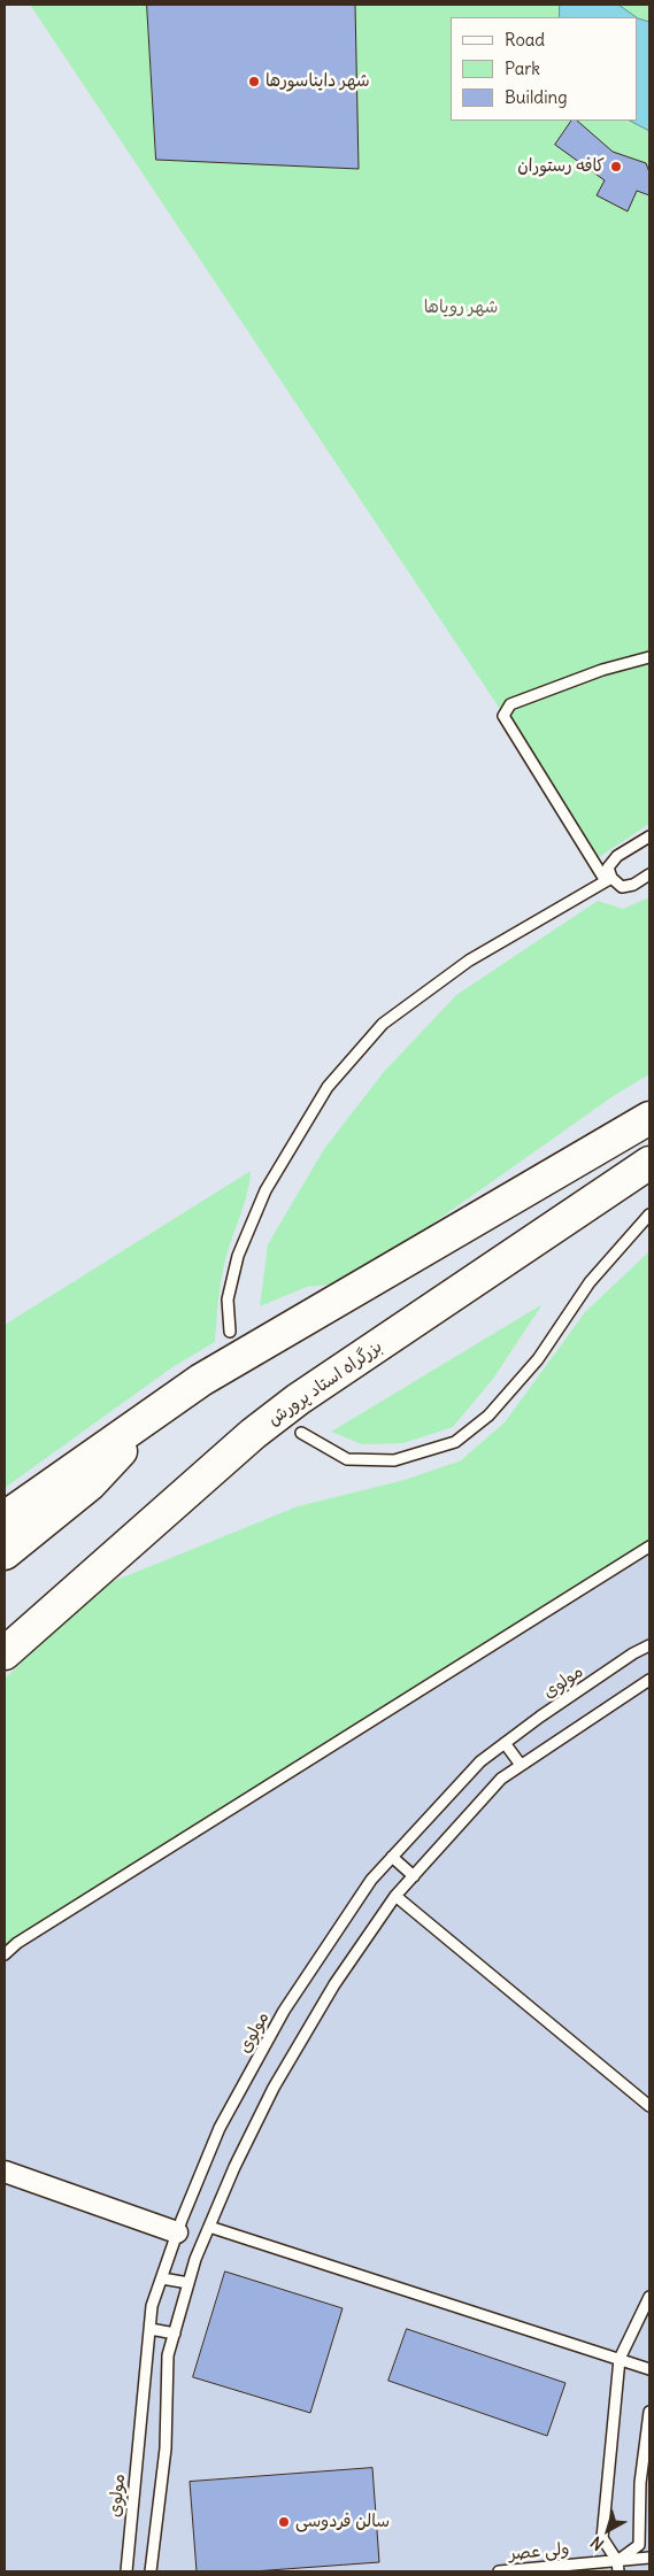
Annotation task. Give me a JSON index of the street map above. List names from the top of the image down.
{
  "streets": {
    "highway": ["بزرگراه استاد پرورش"],
    "lane": ["مولوی", "ولی عصر"]
  },
  "parks": ["شهر رویاها"],
  "places": ["شهر دایناسورها", "کافه رستوران", "سالن فردوسی"],
  "legend": ["Road", "Park", "Building"],
  "north": "bottom left"
}
